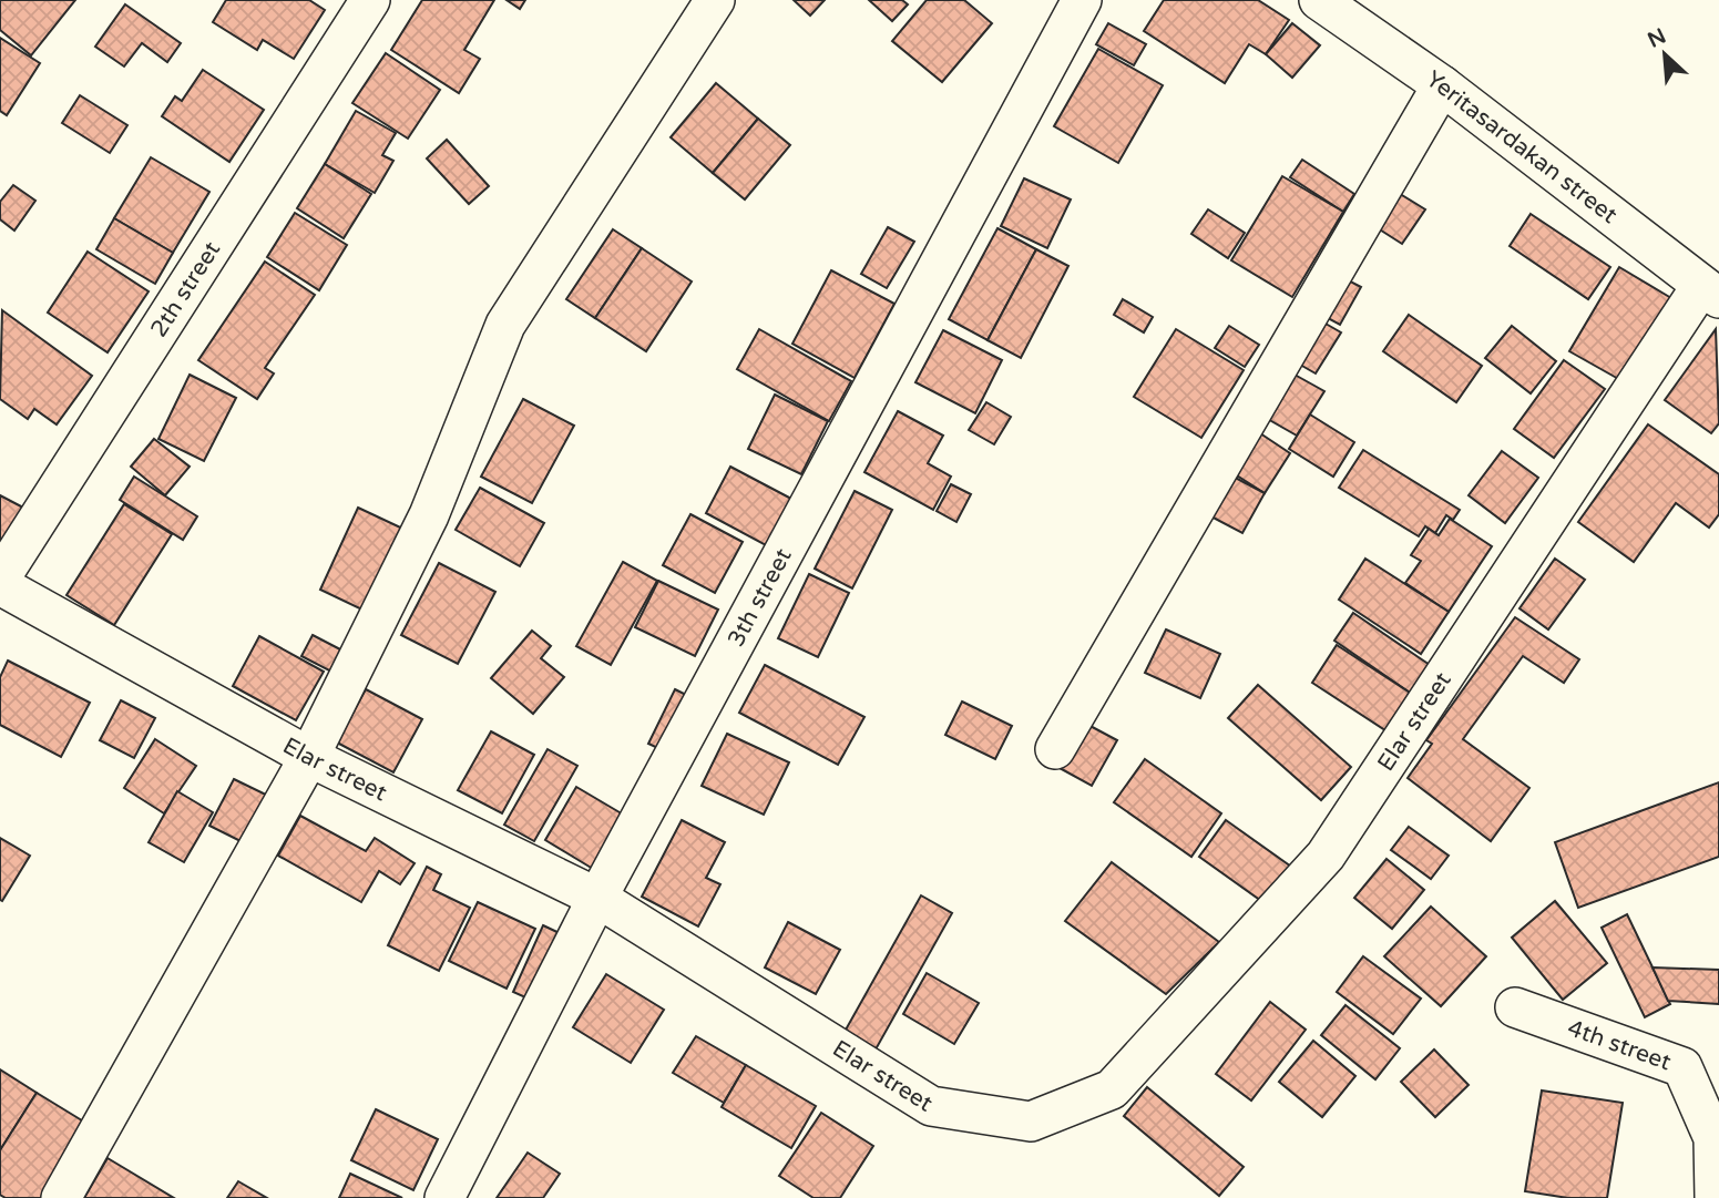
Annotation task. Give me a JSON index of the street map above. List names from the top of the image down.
{
  "streets": {
    "street": [
      "Yeritasardakan street",
      "2th street",
      "3th street",
      "Elar street",
      "4th street"
    ]
  },
  "crossings": [
    ["Yeritasardakan street", "Elar street"],
    ["3th street", "Elar street"]
  ],
  "north": "top left"
}
